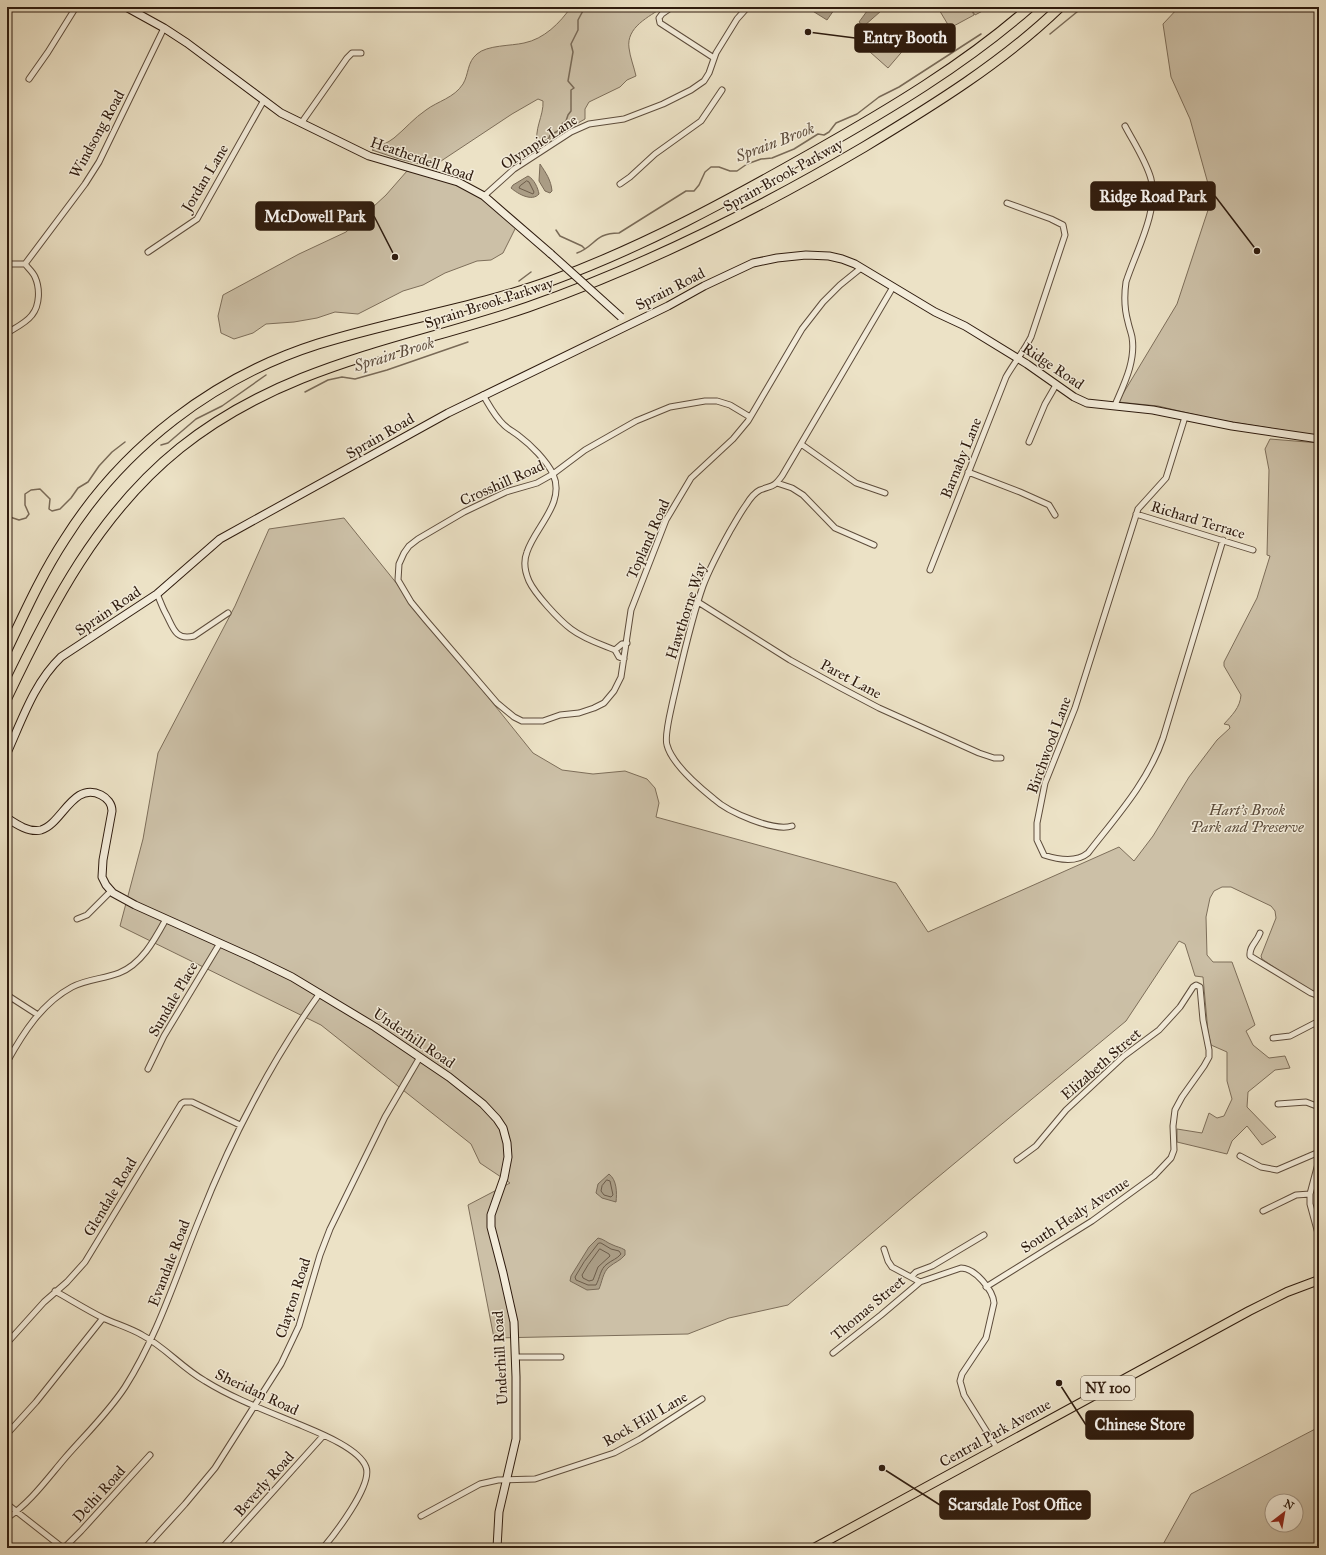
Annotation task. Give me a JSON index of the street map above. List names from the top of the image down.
{
  "streets": {
    "highway": ["Sprain Brook Parkway"],
    "main road": ["NY 100", "Central Park Avenue"],
    "street": [
      "Windsong Road",
      "Olympic Lane",
      "Heatherdell Road",
      "Jordan Lane",
      "Sprain Road",
      "Ridge Road",
      "Barnaby Lane",
      "Crosshill Road",
      "Richard Terrace",
      "Topland Road",
      "Hawthorne Way",
      "Paret Lane",
      "Birchwood Lane",
      "Sundale Place",
      "Underhill Road",
      "Elizabeth Street",
      "Glendale Road",
      "South Healy Avenue",
      "Evandale Road",
      "Clayton Road",
      "Thomas Street",
      "Sheridan Road",
      "Rock Hill Lane",
      "Beverly Road",
      "Delhi Road"
    ]
  },
  "crossings": [
    ["Windsong Road", "Heatherdell Road"],
    ["Olympic Lane", "Heatherdell Road"],
    ["Heatherdell Road", "Jordan Lane"],
    ["Heatherdell Road", "Sprain Road"],
    ["Sprain Road", "Ridge Road"],
    ["Ridge Road", "Barnaby Lane"],
    ["Ridge Road", "Topland Road"],
    ["Ridge Road", "Birchwood Lane"],
    ["Crosshill Road", "Topland Road"],
    ["Richard Terrace", "Birchwood Lane"],
    ["Hawthorne Way", "Paret Lane"],
    ["Sundale Place", "Underhill Road"],
    ["Underhill Road", "Evandale Road"],
    ["Underhill Road", "Clayton Road"],
    ["Underhill Road", "Rock Hill Lane"],
    ["Elizabeth Street", "South Healy Avenue"],
    ["Glendale Road", "Evandale Road"],
    ["Glendale Road", "Sheridan Road"],
    ["South Healy Avenue", "Thomas Street"],
    ["Evandale Road", "Sheridan Road"],
    ["Clayton Road", "Sheridan Road"],
    ["Sheridan Road", "Beverly Road"]
  ],
  "water": ["Sprain Brook"],
  "parks": ["Hart's Brook Park and Preserve"],
  "places": [
    "Entry Booth",
    "Ridge Road Park",
    "McDowell Park",
    "Chinese Store",
    "Scarsdale Post Office"
  ],
  "north": "top right"
}
